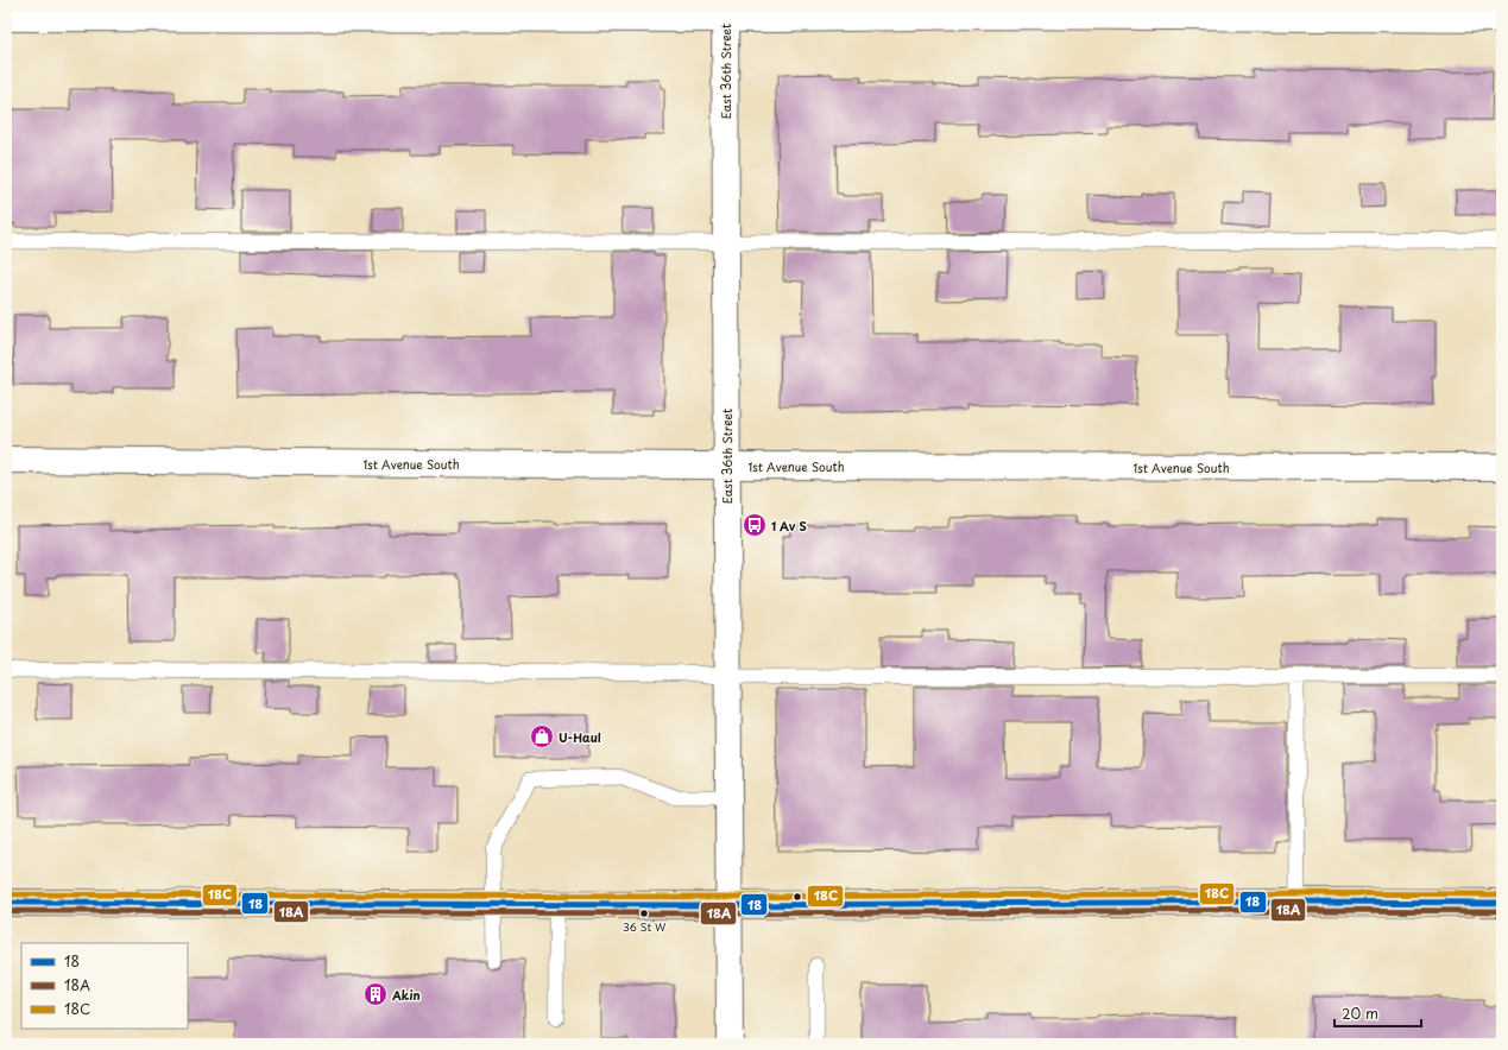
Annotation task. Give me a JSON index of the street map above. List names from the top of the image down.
{
  "streets": {
    "main road": ["East 36th Street", "1st Avenue South"]
  },
  "crossings": [
    ["East 36th Street", "1st Avenue South"]
  ],
  "places": {
    "bus stop": ["1 Av S"],
    "shop": ["U-Haul"],
    "other": ["36 St W"],
    "building": ["Akin"]
  },
  "lines": ["transit line 18C", "transit line 18", "transit line 18A"],
  "legend": ["18", "18A", "18C"],
  "scale_bar": "20 m"
}
